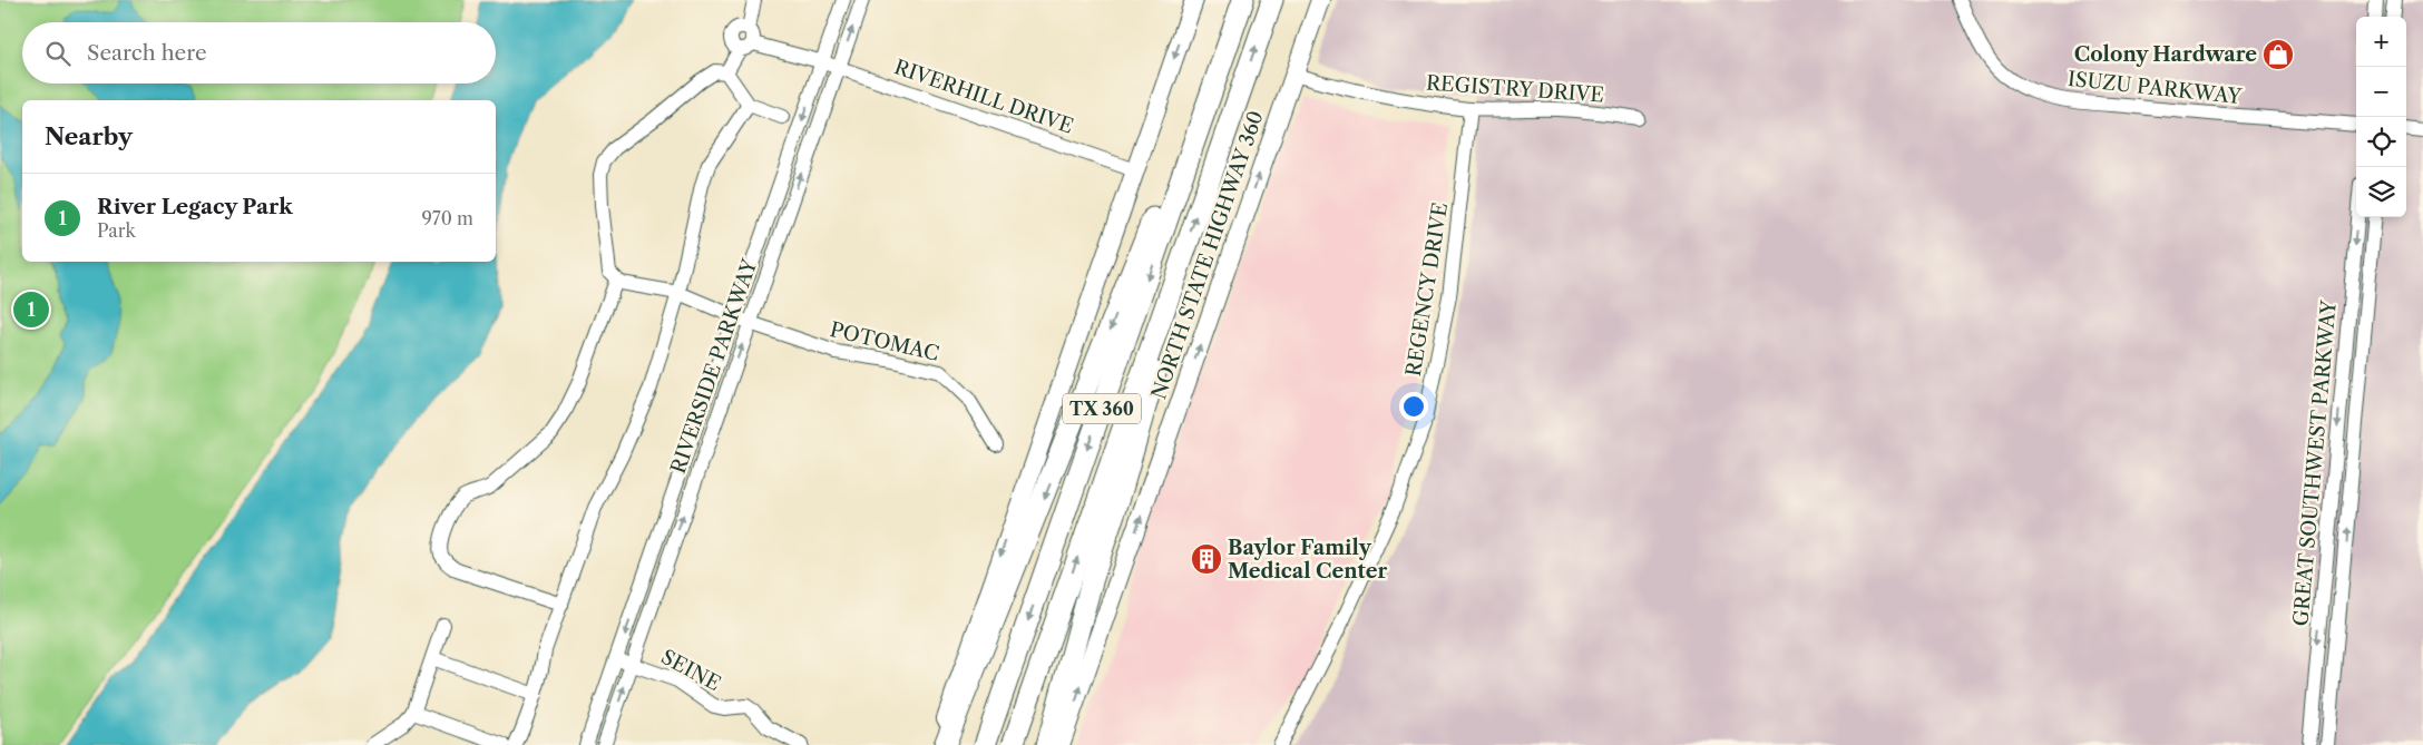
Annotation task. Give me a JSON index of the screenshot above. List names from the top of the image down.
{
  "streets": {
    "highway": ["TX 360"],
    "main road": ["NORTH STATE HIGHWAY 360"],
    "street": [
      "ISUZU PARKWAY",
      "REGISTRY DRIVE",
      "RIVERHILL DRIVE",
      "REGENCY DRIVE",
      "POTOMAC",
      "RIVERSIDE PARKWAY",
      "GREAT SOUTHWEST PARKWAY",
      "SEINE"
    ]
  },
  "crossings": [
    ["REGISTRY DRIVE", "NORTH STATE HIGHWAY 360"],
    ["REGISTRY DRIVE", "REGENCY DRIVE"],
    ["RIVERHILL DRIVE", "RIVERSIDE PARKWAY"],
    ["POTOMAC", "RIVERSIDE PARKWAY"],
    ["RIVERSIDE PARKWAY", "SEINE"]
  ],
  "places": {
    "shop": ["Colony Hardware"],
    "building": ["Baylor Family Medical Center"]
  },
  "page": {
    "map_buttons": ["+", "−"],
    "search": "Search here",
    "heading": "Nearby",
    "list": [
      {
        "mark": "1",
        "name": "River Legacy Park",
        "note": "Park",
        "value": "970 m"
      }
    ],
    "pins": "1"
  }
}
